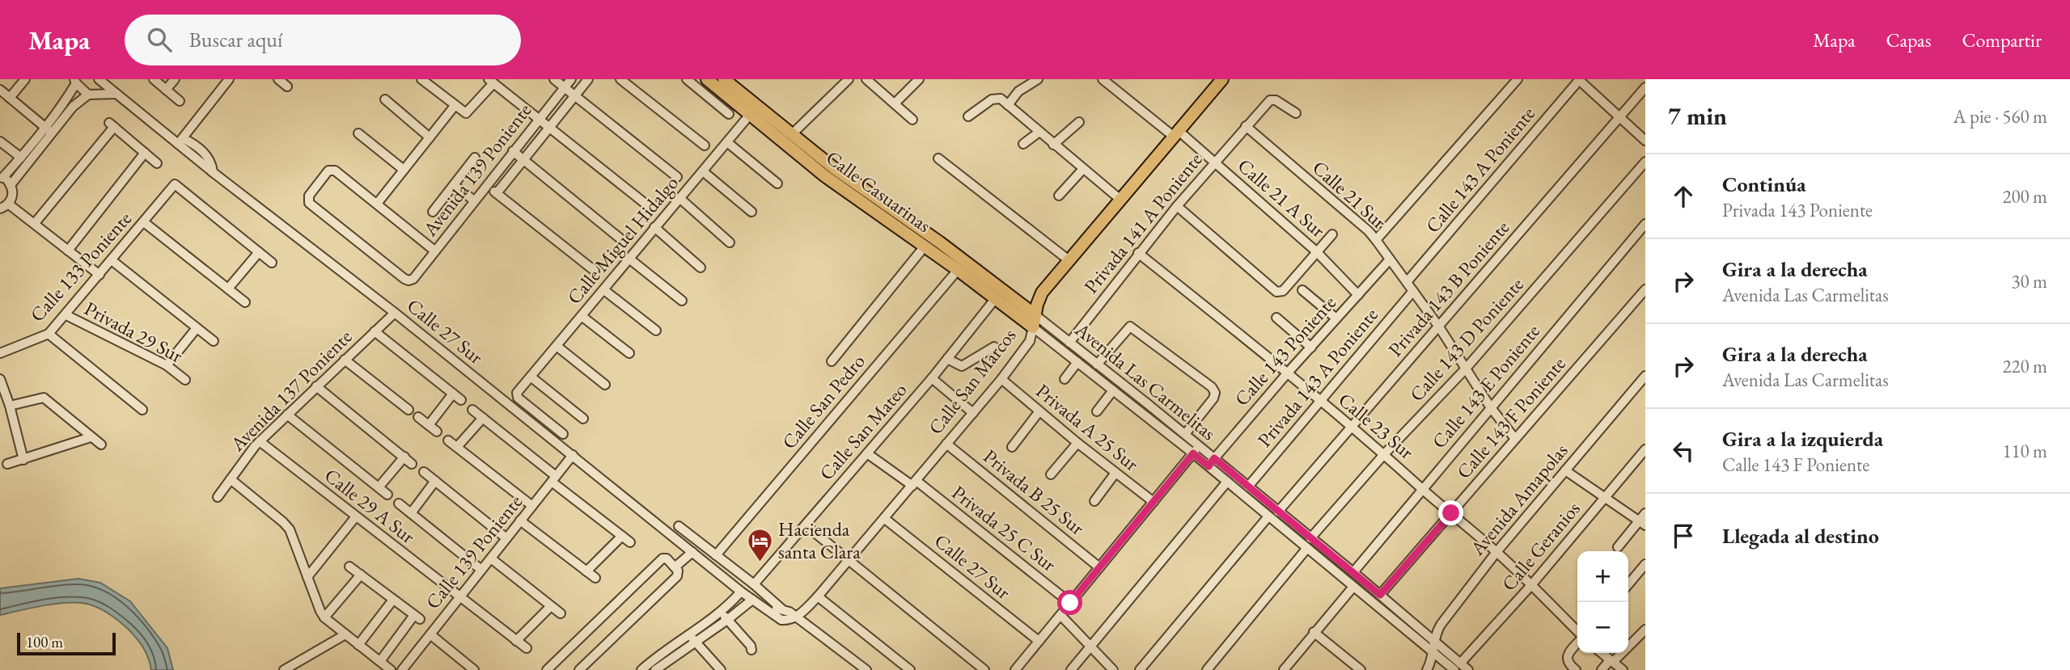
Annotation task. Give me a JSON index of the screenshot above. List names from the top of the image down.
{
  "streets": {
    "main road": ["Calle Casuarinas", "Calle San Marcos"],
    "street": [
      "Avenida 139 Poniente",
      "Calle 143 A Poniente",
      "Calle 21 Sur",
      "Calle 21 A Sur",
      "Privada 141 A Poniente",
      "Calle Miguel Hidalgo",
      "Calle 133 Poniente",
      "Privada 143 B Poniente",
      "Calle 27 Sur",
      "Privada 29 Sur",
      "Calle 143 D Poniente",
      "Calle 143 Poniente",
      "Privada 143 A Poniente",
      "Avenida Las Carmelitas",
      "Calle 143 E Poniente",
      "Avenida 137 Poniente",
      "Calle San Pedro",
      "Calle 143 F Poniente",
      "Calle 23 Sur",
      "Privada A 25 Sur",
      "Calle San Mateo",
      "Privada B 25 Sur",
      "Avenida Amapolas",
      "Calle 29 A Sur",
      "Privada 25 C Sur",
      "Calle Geranios",
      "Calle 139 Poniente"
    ]
  },
  "crossings": [
    ["Calle 143 A Poniente", "Calle 21 Sur"],
    ["Calle Casuarinas", "Calle Miguel Hidalgo"],
    ["Calle Casuarinas", "Calle San Marcos"],
    ["Calle Casuarinas", "Avenida Las Carmelitas"],
    ["Calle Casuarinas", "Calle San Pedro"],
    ["Calle Casuarinas", "Calle San Mateo"],
    ["Calle 21 Sur", "Privada 141 A Poniente"],
    ["Calle 21 Sur", "Privada 143 B Poniente"],
    ["Calle 21 Sur", "Calle 143 D Poniente"],
    ["Calle 21 Sur", "Calle 143 Poniente"],
    ["Calle 21 Sur", "Privada 143 A Poniente"],
    ["Calle 21 Sur", "Calle 143 E Poniente"],
    ["Calle 21 Sur", "Calle 143 F Poniente"],
    ["Calle 21 A Sur", "Privada 141 A Poniente"],
    ["Calle 21 A Sur", "Calle 143 Poniente"],
    ["Calle 21 A Sur", "Calle San Marcos"],
    ["Privada 141 A Poniente", "Avenida Las Carmelitas"],
    ["Privada 141 A Poniente", "Calle 23 Sur"],
    ["Calle 133 Poniente", "Privada 29 Sur"],
    ["Privada 143 B Poniente", "Avenida Las Carmelitas"],
    ["Privada 143 B Poniente", "Calle 23 Sur"],
    ["Calle 27 Sur", "Calle San Marcos"],
    ["Calle 27 Sur", "Avenida 137 Poniente"],
    ["Calle 27 Sur", "Calle 139 Poniente"],
    ["Calle 143 D Poniente", "Avenida Las Carmelitas"],
    ["Calle 143 D Poniente", "Calle 23 Sur"],
    ["Calle 143 Poniente", "Avenida Las Carmelitas"],
    ["Calle 143 Poniente", "Calle 23 Sur"],
    ["Privada 143 A Poniente", "Avenida Las Carmelitas"],
    ["Privada 143 A Poniente", "Calle 23 Sur"],
    ["Calle San Marcos", "Avenida Las Carmelitas"],
    ["Calle San Marcos", "Privada A 25 Sur"],
    ["Calle San Marcos", "Privada B 25 Sur"],
    ["Calle San Marcos", "Privada 25 C Sur"],
    ["Avenida Las Carmelitas", "Calle 143 E Poniente"],
    ["Avenida Las Carmelitas", "Calle 143 F Poniente"],
    ["Avenida Las Carmelitas", "Avenida Amapolas"],
    ["Avenida Las Carmelitas", "Calle Geranios"],
    ["Calle 143 E Poniente", "Calle 23 Sur"],
    ["Avenida 137 Poniente", "Calle 29 A Sur"],
    ["Calle 143 F Poniente", "Calle 23 Sur"],
    ["Calle 23 Sur", "Avenida Amapolas"],
    ["Calle 23 Sur", "Calle Geranios"],
    ["Calle San Mateo", "Privada 25 C Sur"],
    ["Calle 29 A Sur", "Calle 139 Poniente"]
  ],
  "places": {
    "hotel": ["Hacienda santa Clara"]
  },
  "scale_bar": "100 m",
  "page": {
    "header": "Mapa",
    "search": "Buscar aquí",
    "nav": ["Mapa", "Capas", "Compartir"],
    "heading": ["7 min", "A pie · 560 m"],
    "list": [
      ["Continúa", "Privada 143 Poniente", "200 m"],
      ["Gira a la derecha", "Avenida Las Carmelitas", "30 m"],
      ["Gira a la derecha", "Avenida Las Carmelitas", "220 m"],
      ["Gira a la izquierda", "Calle 143 F Poniente", "110 m"],
      "Llegada al destino"
    ],
    "map_buttons": ["+", "−"],
    "scale": "100 m"
  }
}
